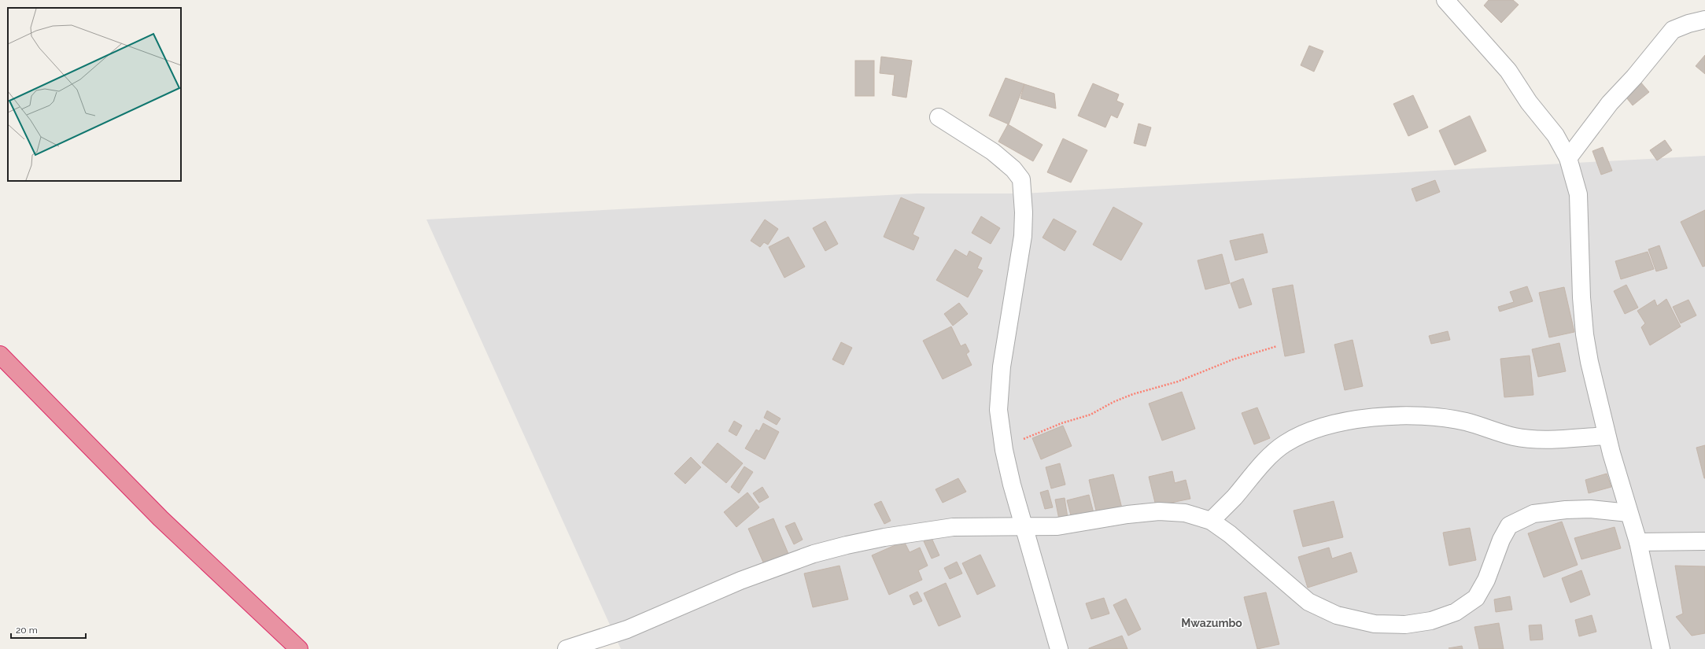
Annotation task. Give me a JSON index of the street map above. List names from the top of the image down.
{
  "districts": ["Mwazumbo"],
  "scale_bar": "20 m"
}
